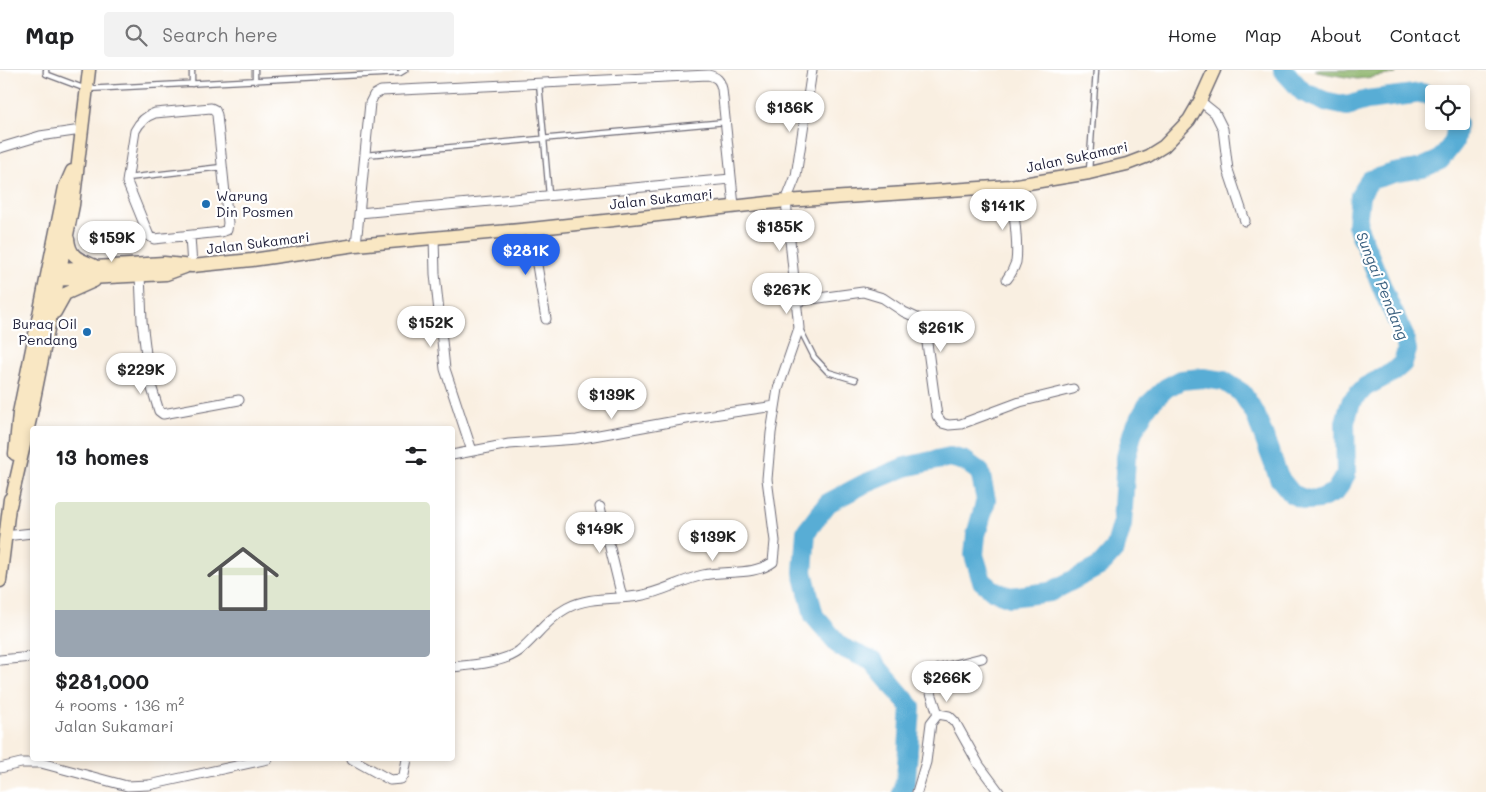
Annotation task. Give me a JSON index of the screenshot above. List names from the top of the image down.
{
  "streets": {
    "street": ["Jalan Sukamari"]
  },
  "water": ["Sungai Pendang"],
  "places": ["Warung Din Posmen", "Buraq Oil Pendang"],
  "page": {
    "header": "Map",
    "search": "Search here",
    "nav": [
      "Home",
      "Map",
      "About",
      "Contact"
    ],
    "price": [
      "$186K",
      "$141K",
      "$185K",
      "$159K",
      "$281K",
      "$267K",
      "$152K",
      "$261K",
      "$229K",
      "$139K",
      "$149K",
      "$139K",
      "$266K"
    ],
    "heading": "13 homes",
    "list": [
      {
        "name": "$281,000",
        "note": "4 rooms · 136 m² · Jalan Sukamari"
      }
    ]
  }
}
